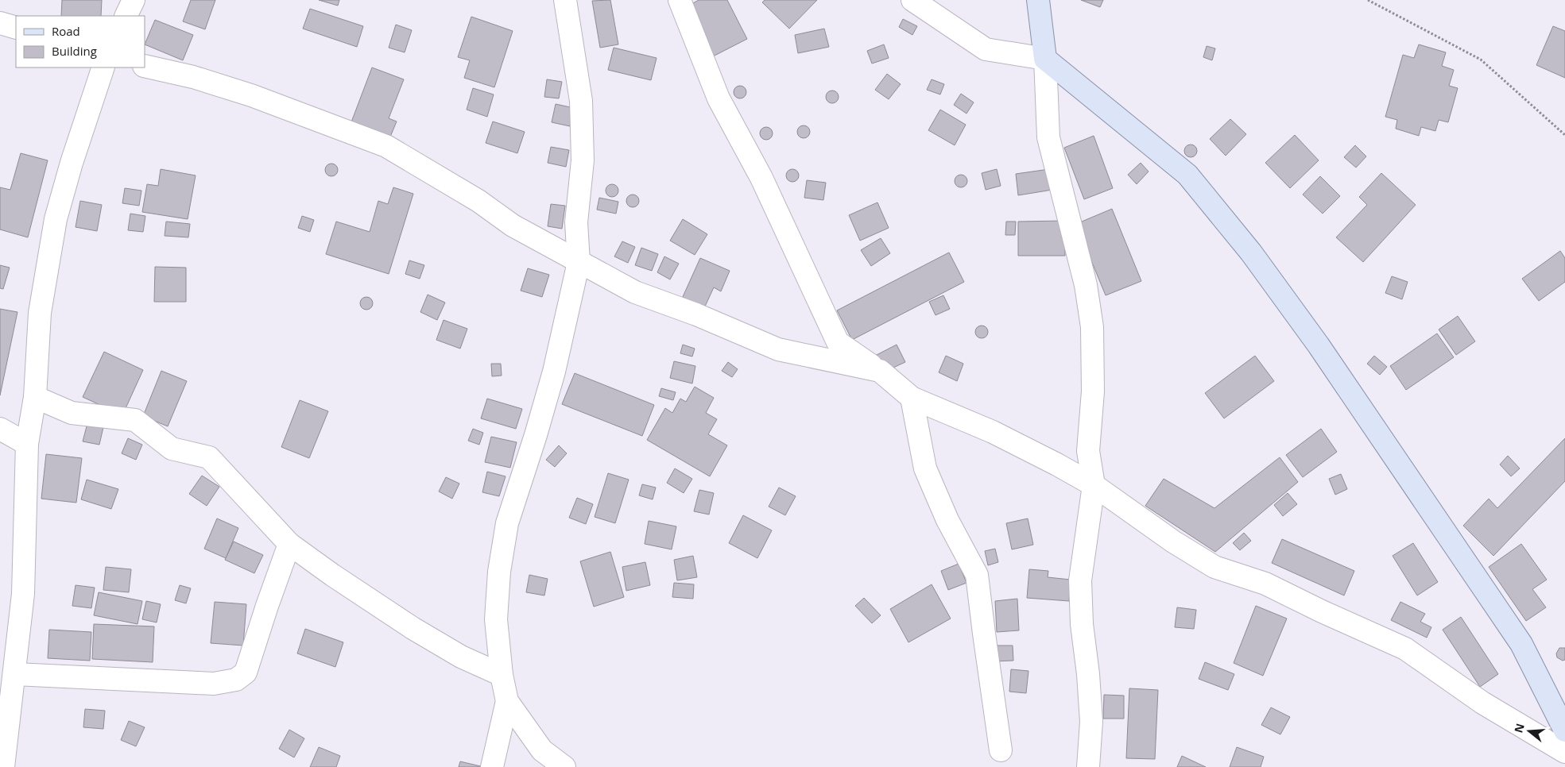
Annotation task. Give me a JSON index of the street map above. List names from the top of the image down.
{
  "legend": ["Road", "Building"],
  "north": "left"
}
